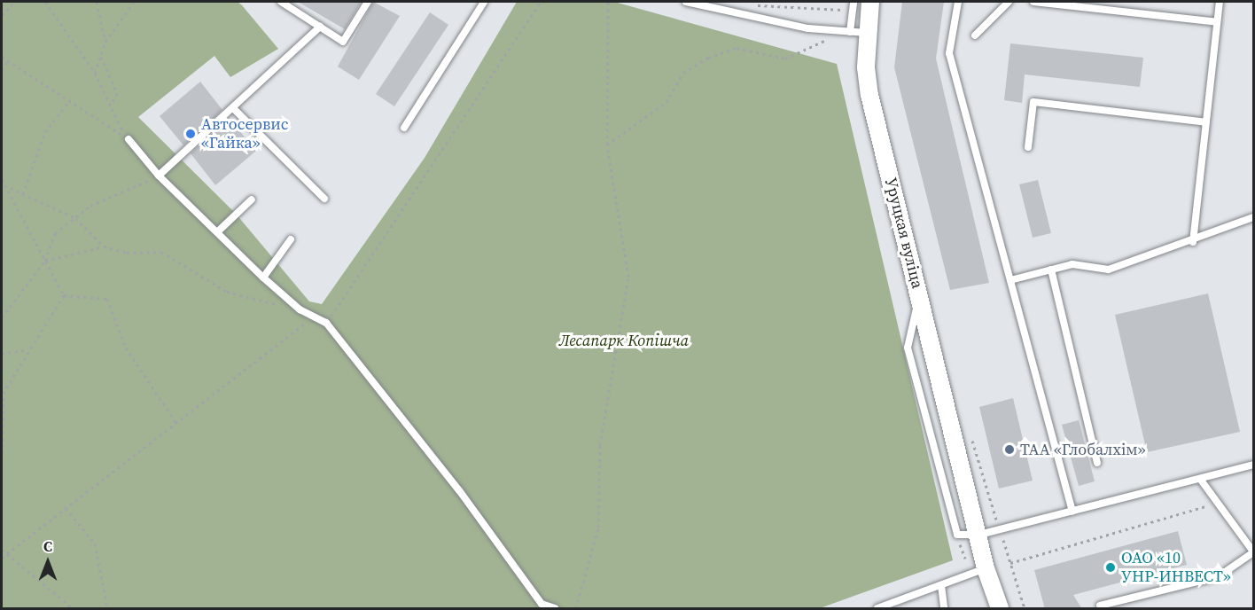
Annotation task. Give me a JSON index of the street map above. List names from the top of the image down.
{
  "streets": {
    "street": ["Уруцкая вуліца"]
  },
  "parks": ["Лесапарк Копішча"],
  "places": ["Автосервис «Гайка»", "ТАА «Глобалхім»", "ОАО «10 УНР-ИНВЕСТ»"],
  "north": "top"
}
